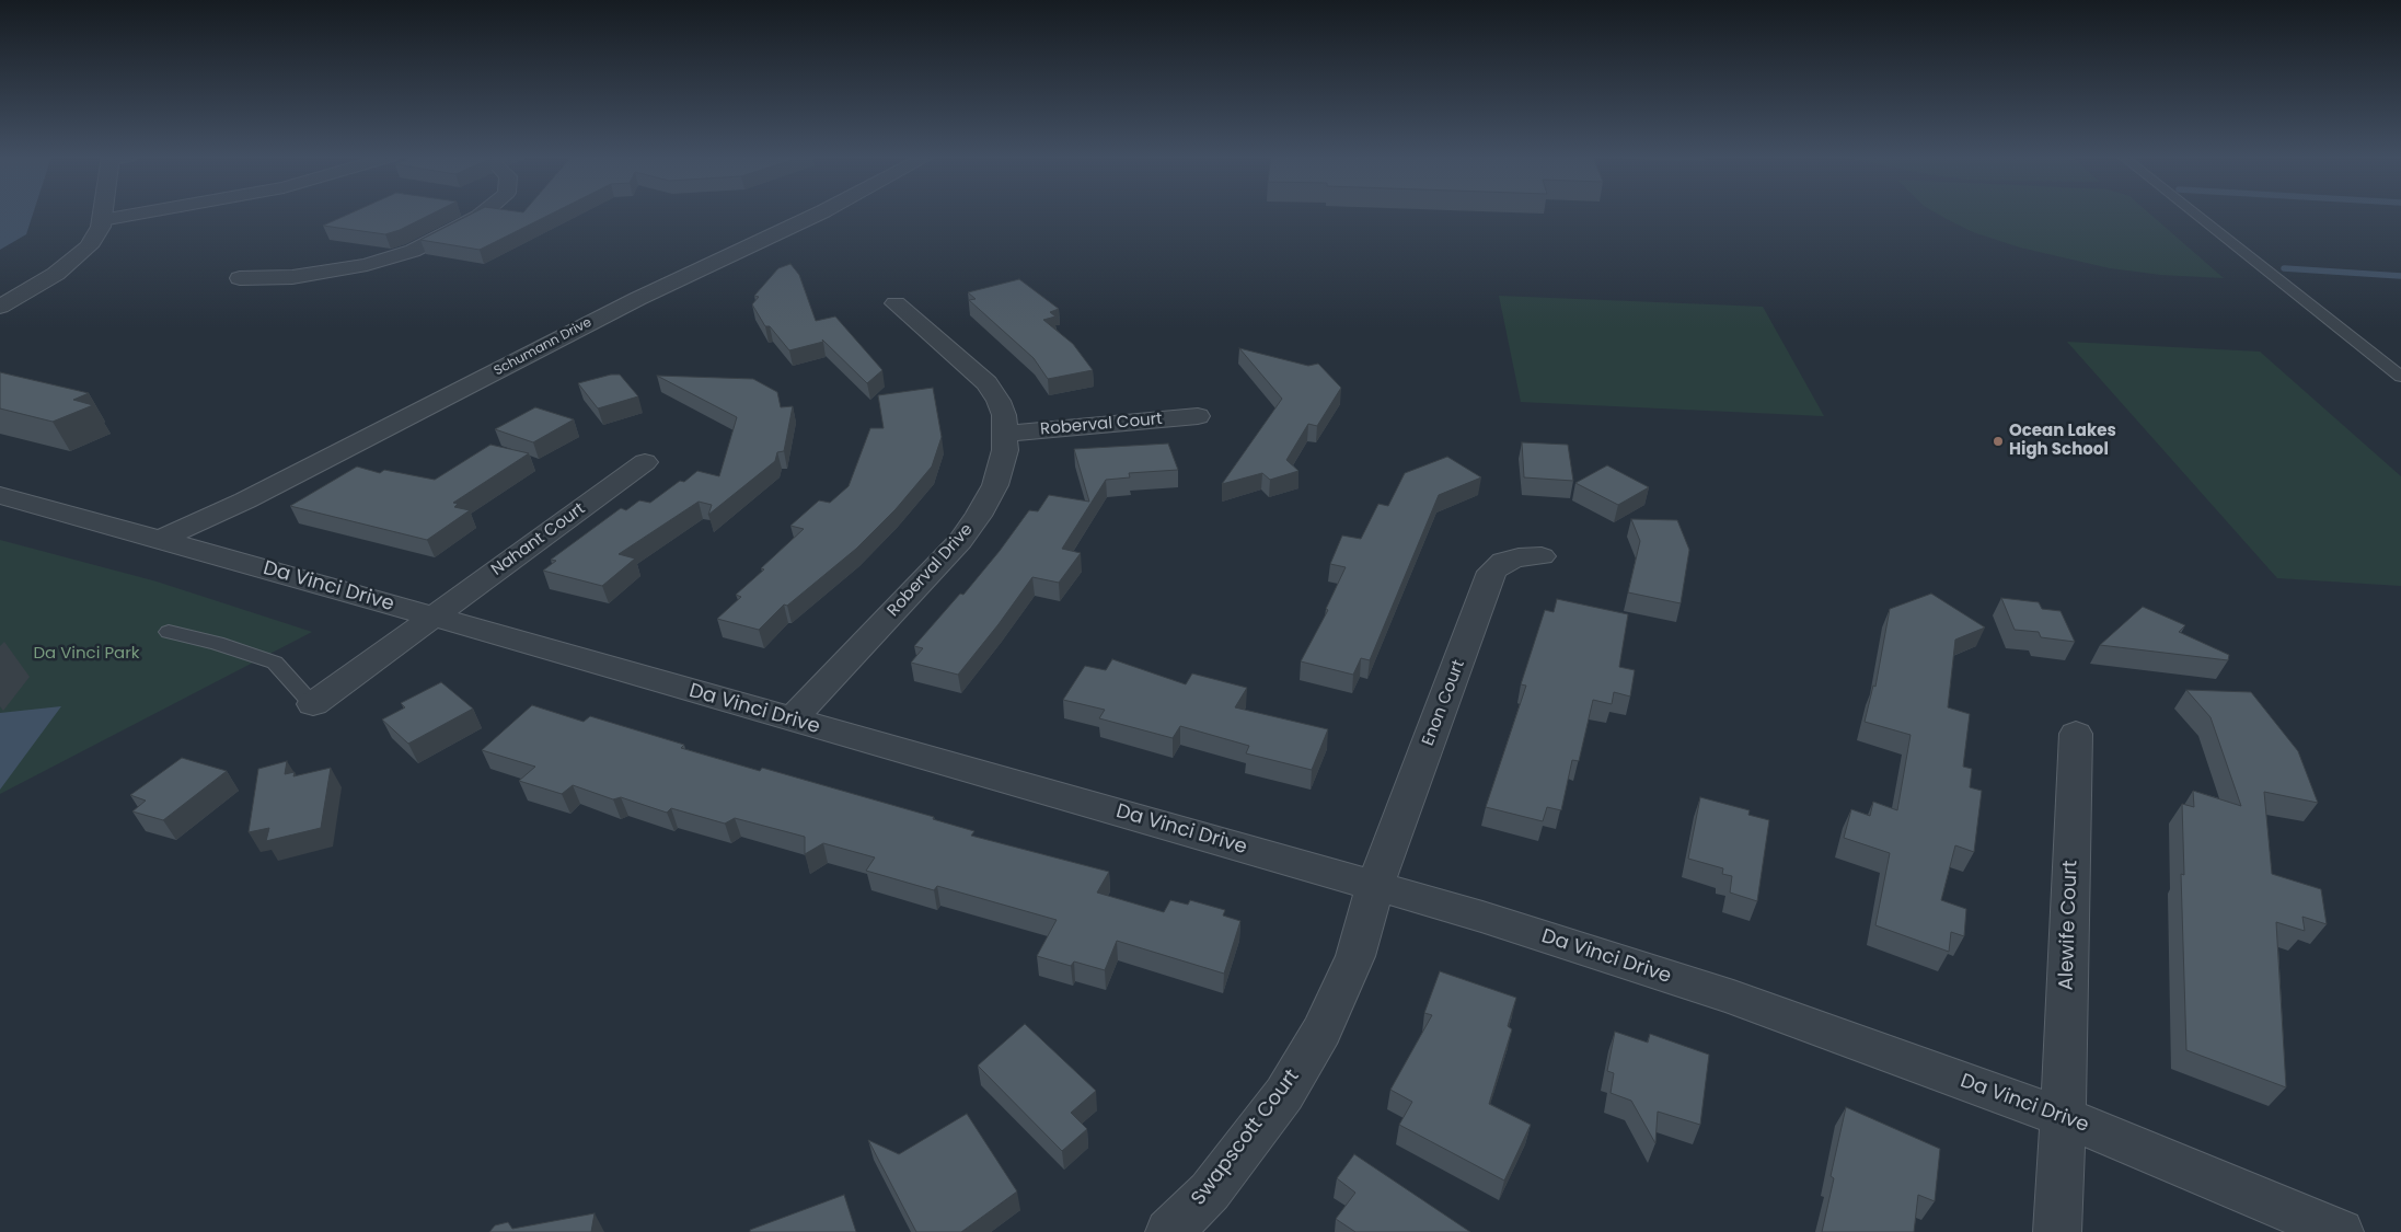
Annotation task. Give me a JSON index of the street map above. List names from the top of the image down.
{
  "streets": {
    "street": [
      "Schumann Drive",
      "Roberval Court",
      "Nahant Court",
      "Roberval Drive",
      "Da Vinci Drive",
      "Enon Court",
      "Alewife Court",
      "Swapscott Court"
    ]
  },
  "crossings": [
    ["Schumann Drive", "Da Vinci Drive"],
    ["Roberval Court", "Roberval Drive"],
    ["Nahant Court", "Da Vinci Drive"],
    ["Roberval Drive", "Da Vinci Drive"],
    ["Da Vinci Drive", "Enon Court"],
    ["Da Vinci Drive", "Alewife Court"],
    ["Da Vinci Drive", "Swapscott Court"],
    ["Enon Court", "Swapscott Court"]
  ],
  "parks": ["Da Vinci Park"],
  "places": ["Ocean Lakes High School"]
}
